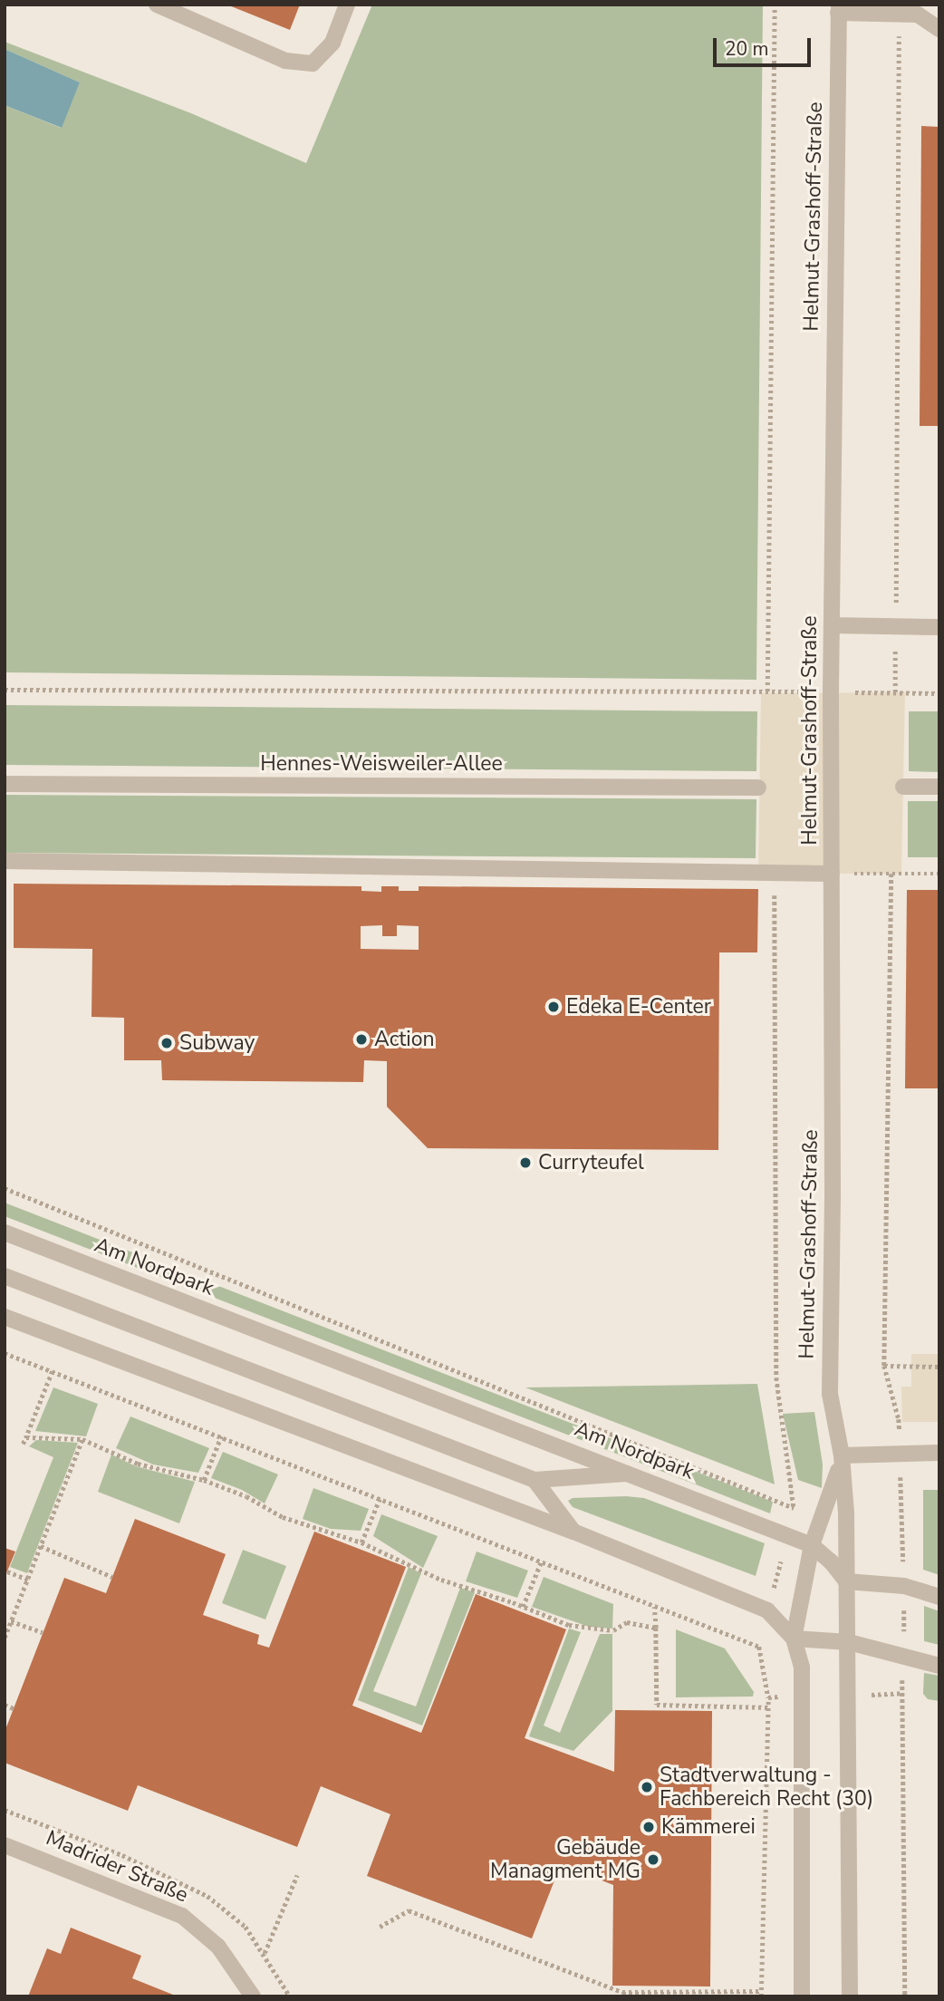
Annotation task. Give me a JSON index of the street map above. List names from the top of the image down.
{
  "streets": {
    "street": [
      "Helmut-Grashoff-Straße",
      "Hennes-Weisweiler-Allee",
      "Am Nordpark",
      "Madrider Straße"
    ]
  },
  "crossings": [
    ["Helmut-Grashoff-Straße", "Am Nordpark"]
  ],
  "places": [
    "Edeka E-Center",
    "Action",
    "Subway",
    "Curryteufel",
    "Stadtverwaltung - Fachbereich Recht (30)",
    "Kämmerei",
    "Gebäude Managment MG"
  ],
  "scale_bar": "20 m"
}
